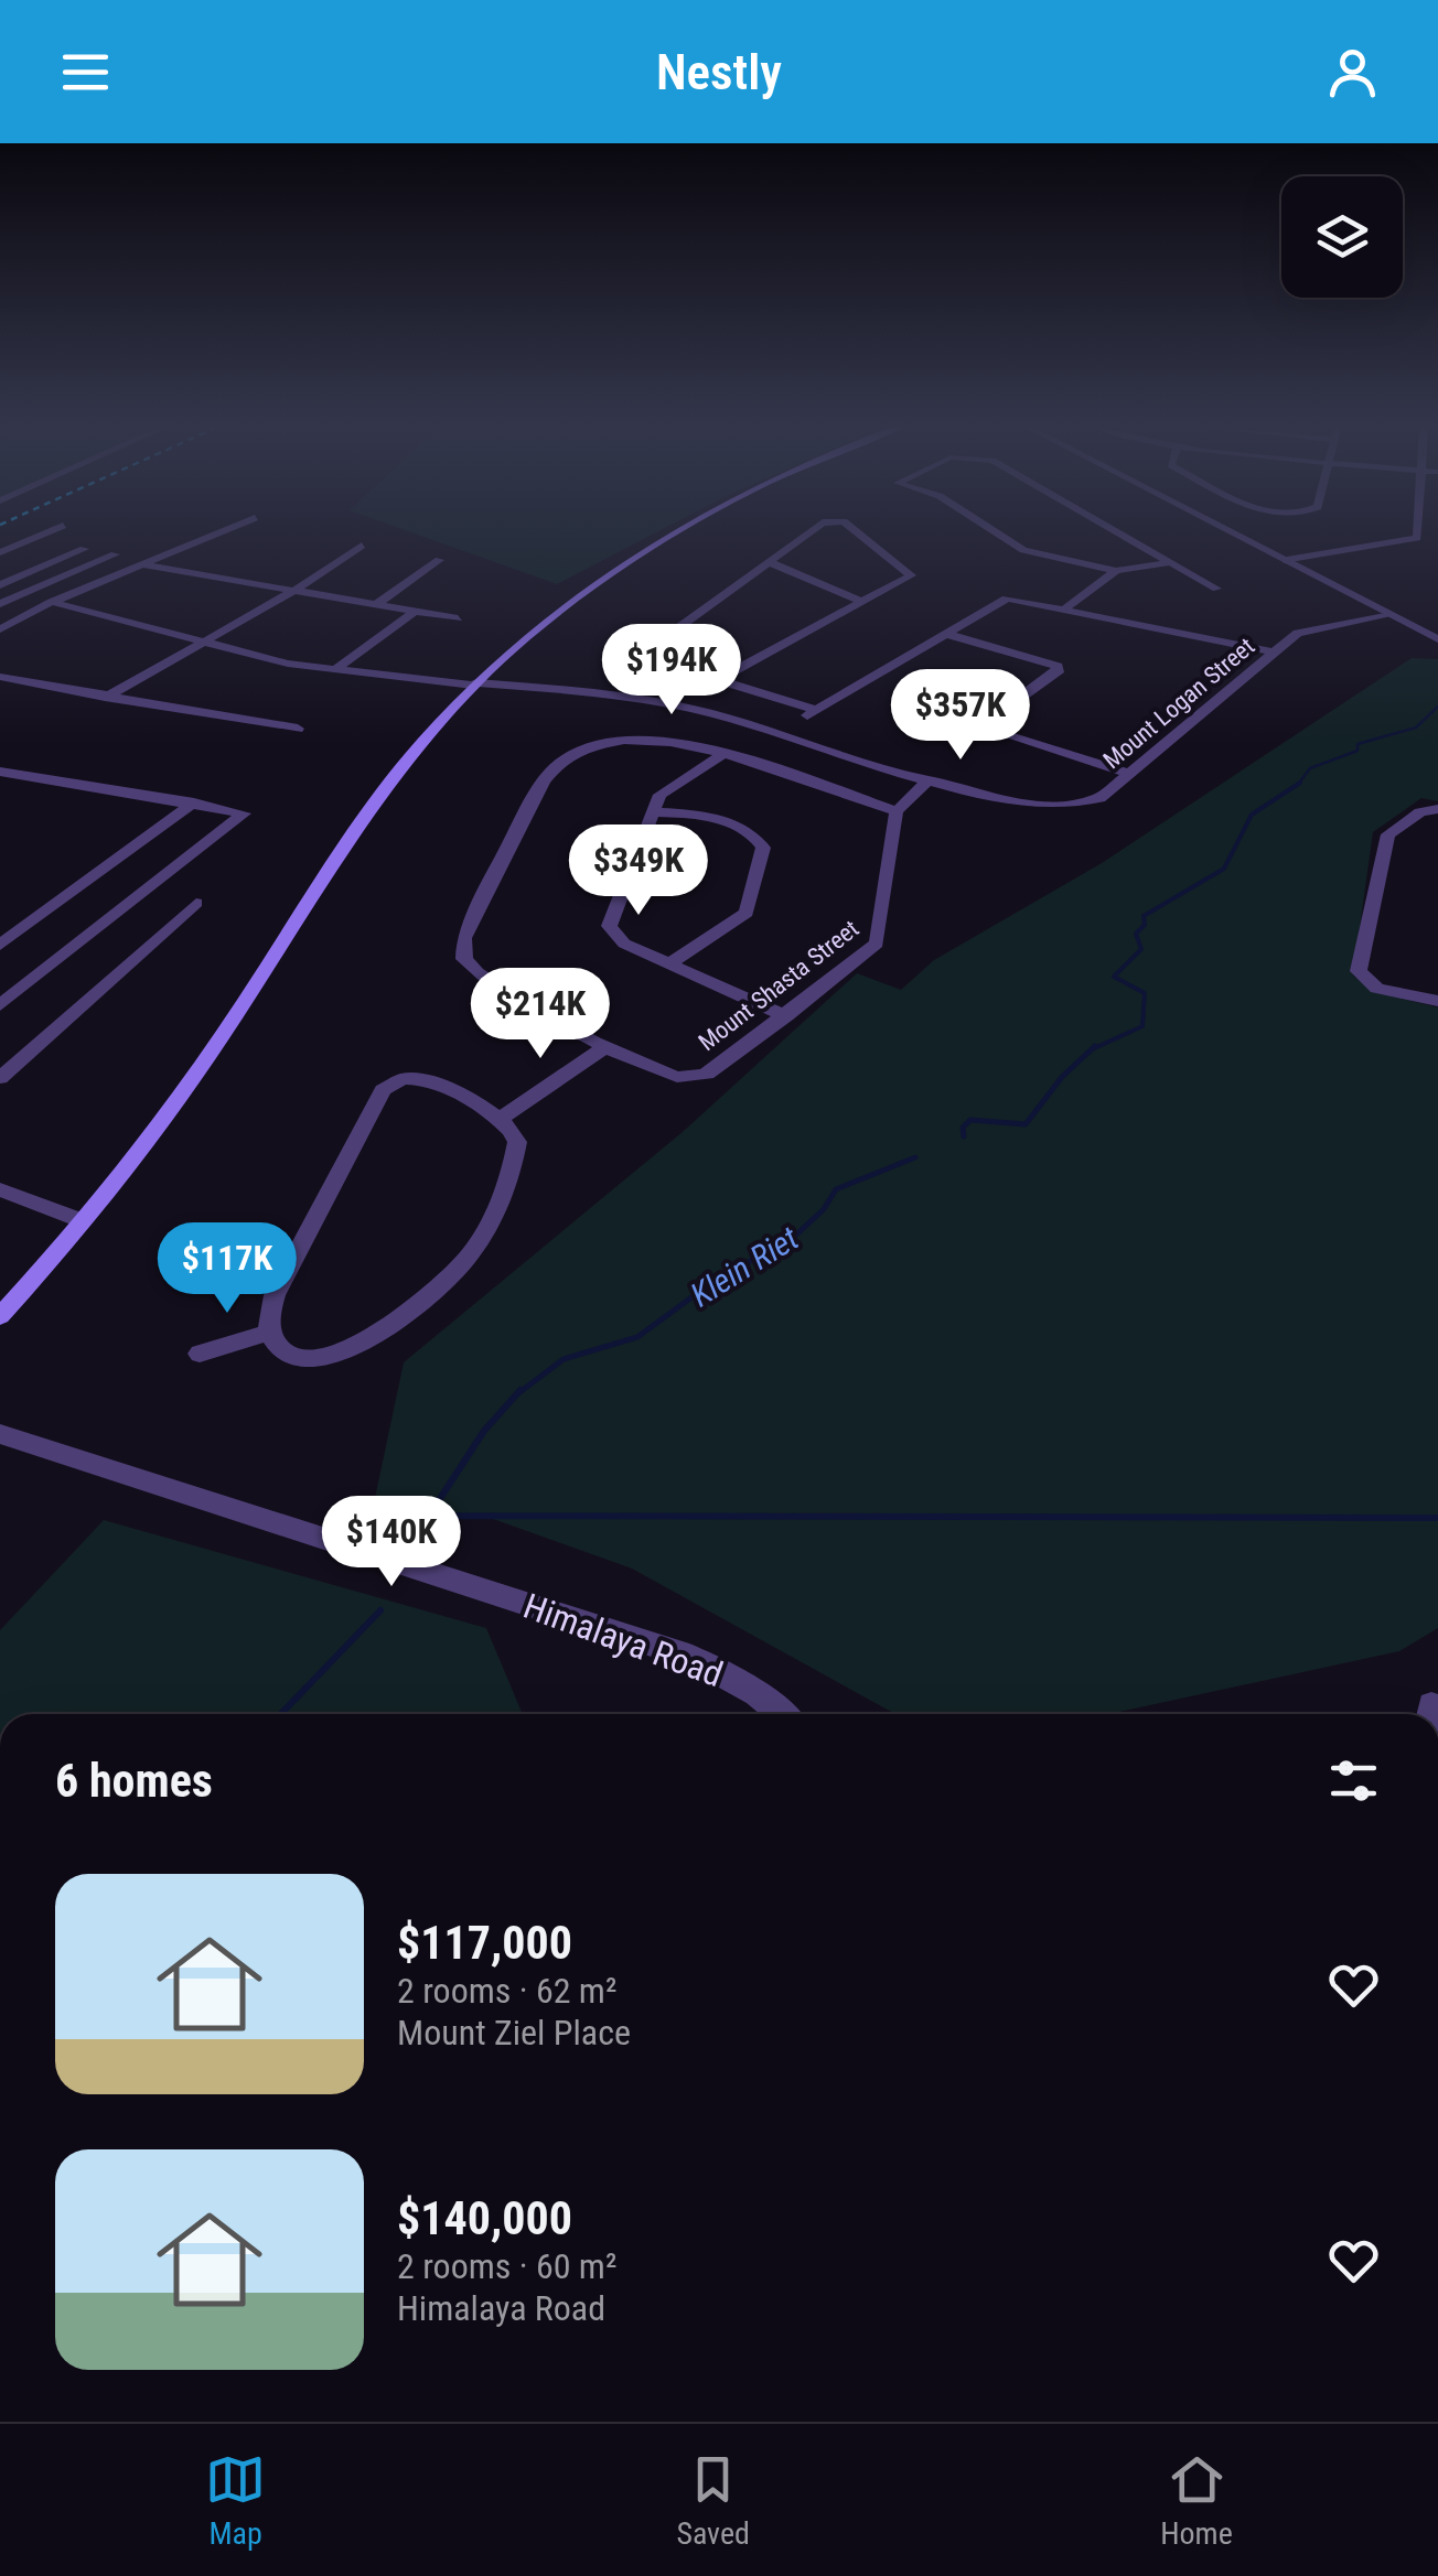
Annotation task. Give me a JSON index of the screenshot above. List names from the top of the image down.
{
  "streets": {
    "street": ["Mount Logan Street", "Mount Shasta Street", "Himalaya Road"]
  },
  "water": ["Klein Riet"],
  "page": {
    "header": "Nestly",
    "price": [
      "$194K",
      "$357K",
      "$349K",
      "$214K",
      "$117K",
      "$140K"
    ],
    "heading": "6 homes",
    "list": [
      {
        "name": "$117,000",
        "note": "2 rooms · 62 m² · Mount Ziel Place"
      },
      {
        "name": "$140,000",
        "note": "2 rooms · 60 m² · Himalaya Road"
      }
    ],
    "tabs": ["Map", "Saved", "Home"]
  }
}
